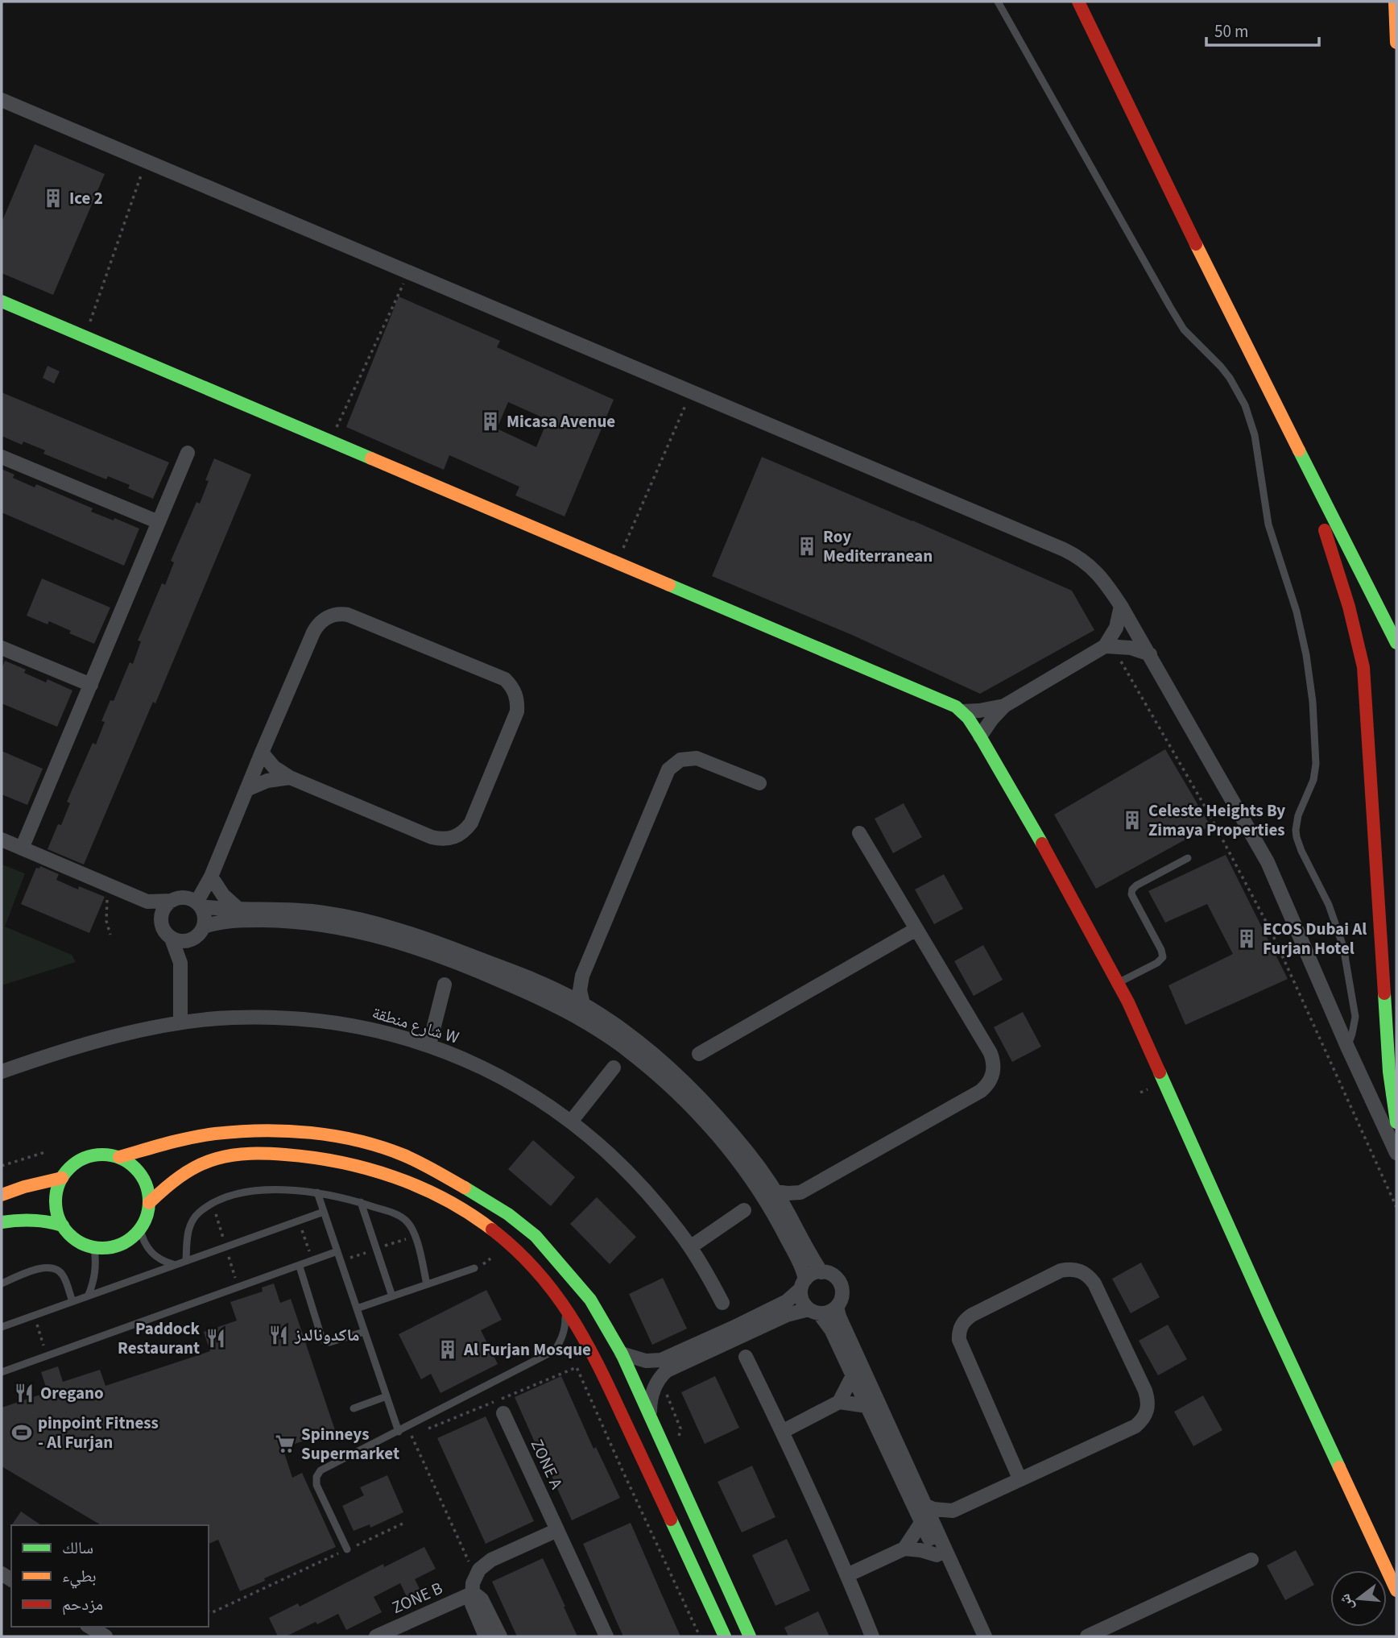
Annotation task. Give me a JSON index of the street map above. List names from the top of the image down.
{
  "streets": {
    "street": ["شارع منطقة W", "ZONE A", "ZONE B"]
  },
  "places": {
    "building": [
      "Ice 2",
      "Micasa Avenue",
      "Roy Mediterranean",
      "Celeste Heights By Zimaya Properties",
      "ECOS Dubai Al Furjan Hotel",
      "Al Furjan Mosque"
    ],
    "restaurant": ["ماكدونالدز", "Paddock Restaurant", "Oregano"],
    "sports": ["pinpoint Fitness - Al Furjan"],
    "supermarket": ["Spinneys Supermarket"]
  },
  "legend": ["سالك", "بطيء", "مزدحم"],
  "scale_bar": "50 m",
  "north": "left"
}
